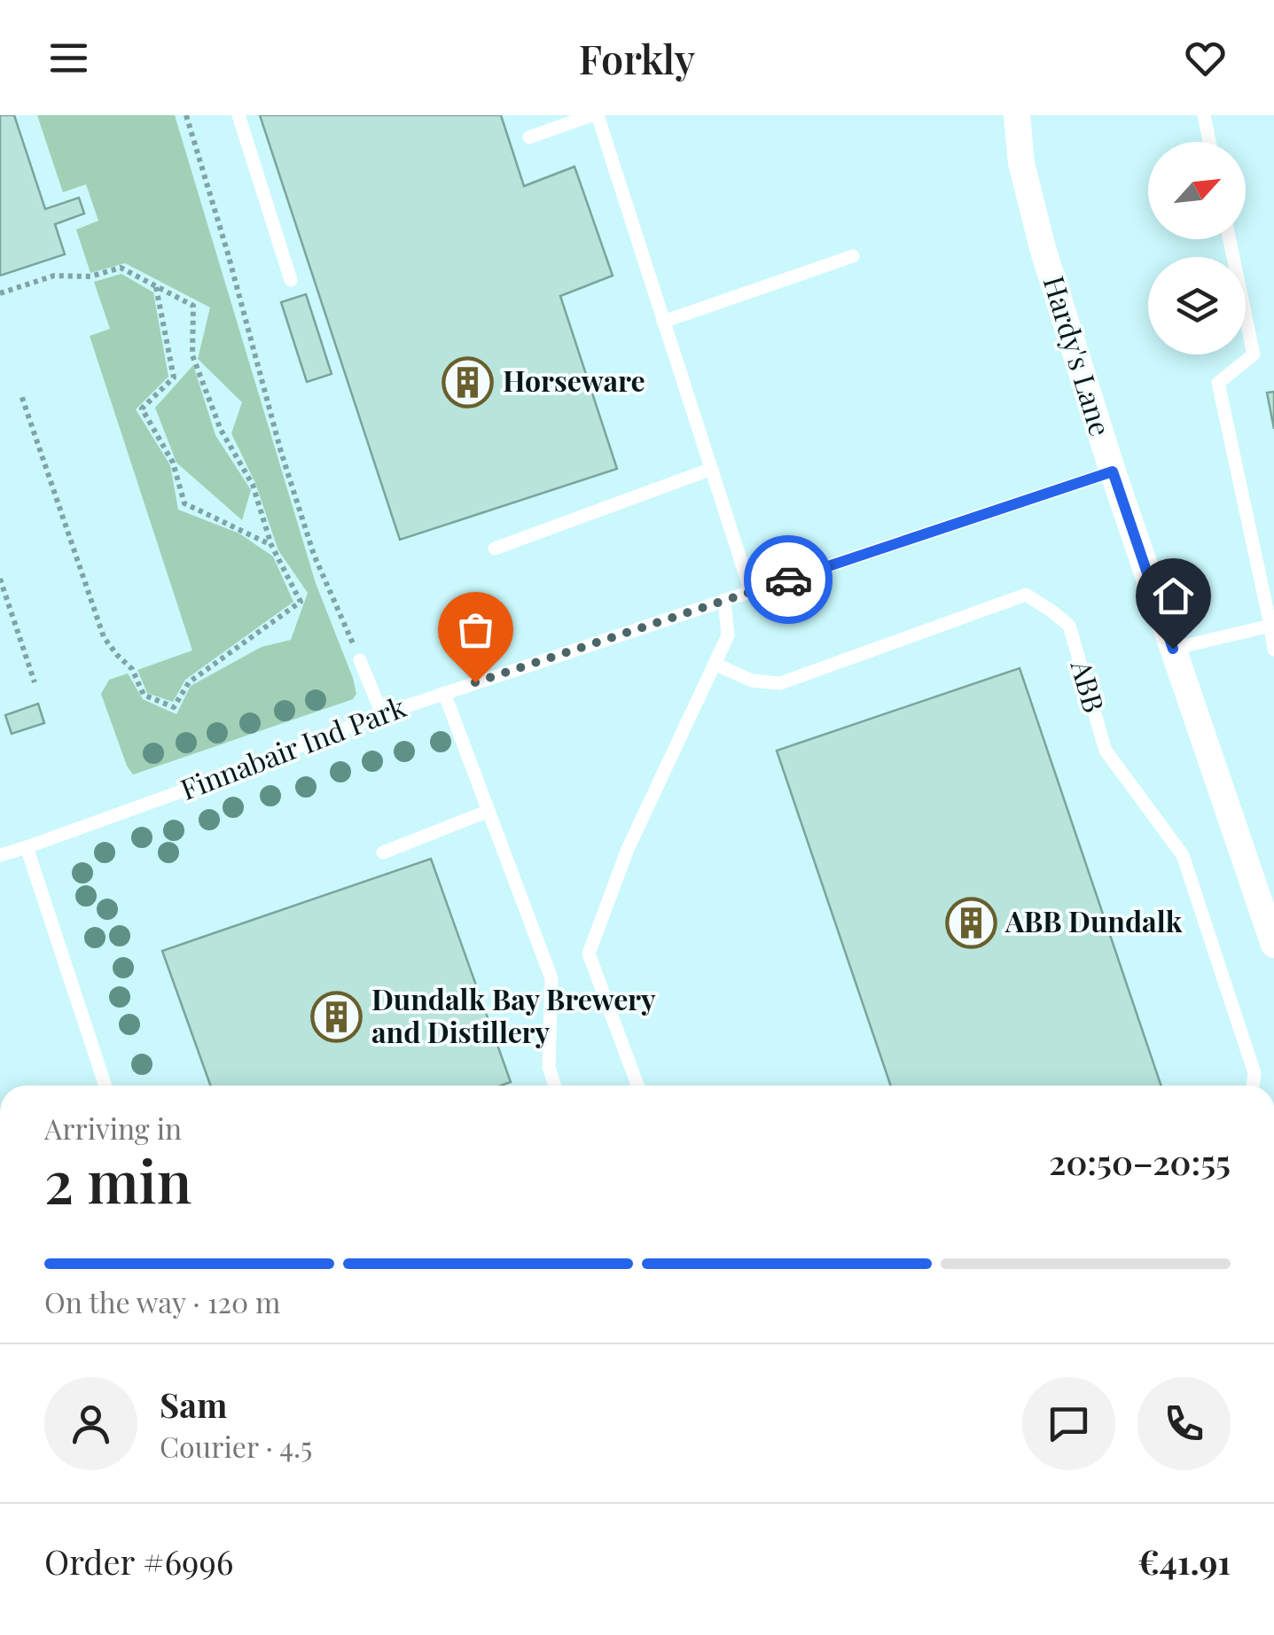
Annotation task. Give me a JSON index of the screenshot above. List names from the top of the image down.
{
  "streets": {
    "street": ["Hardy's Lane"],
    "lane": ["ABB", "Finnabair Ind Park"]
  },
  "crossings": [
    ["Hardy's Lane", "Finnabair Ind Park"]
  ],
  "places": {
    "building": ["Horseware", "ABB Dundalk", "Dundalk Bay Brewery and Distillery"]
  },
  "north": "top right",
  "page": {
    "header": "Forkly",
    "heading": ["2 min", "Arriving in", "20:50–20:55"],
    "panel": [
      "Sam",
      "Courier · 4.5",
      "Order #6996",
      "€41.91"
    ],
    "bar": "On the way · 120 m"
  }
}
